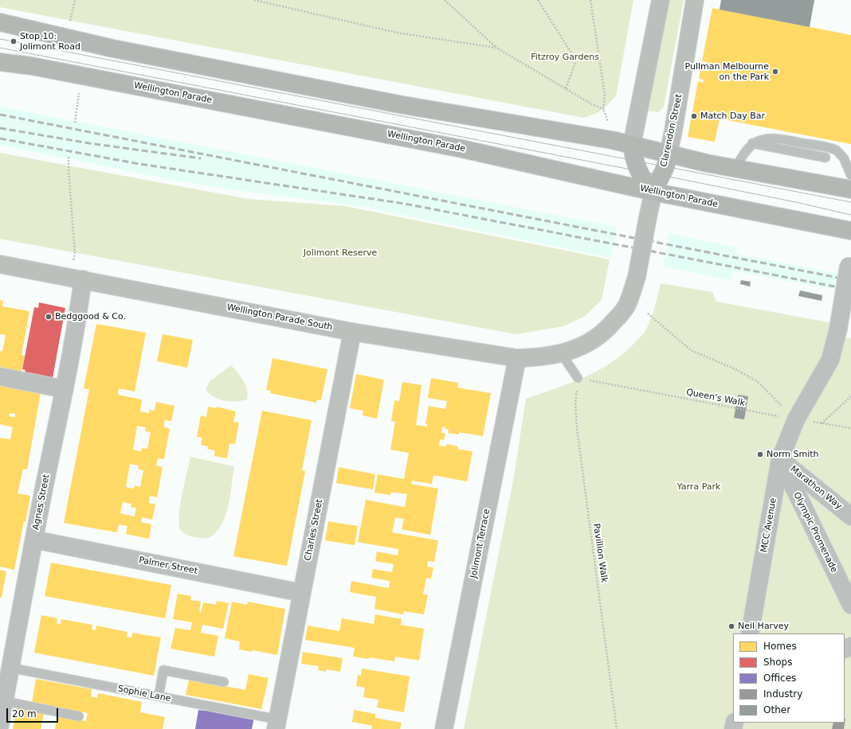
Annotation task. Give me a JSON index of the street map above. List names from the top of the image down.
{
  "streets": {
    "main road": ["Wellington Parade", "Clarendon Street"],
    "street": [
      "Wellington Parade South",
      "Marathon Way",
      "Agnes Street",
      "MCC Avenue",
      "Charles Street",
      "Olympic Promenade",
      "Jolimont Terrace",
      "Palmer Street"
    ],
    "lane": ["Sophie Lane"],
    "path": ["Queen's Walk", "Pavillion Walk"]
  },
  "crossings": [
    ["Wellington Parade", "Clarendon Street"],
    ["Wellington Parade", "Wellington Parade South"],
    ["Clarendon Street", "Wellington Parade South"],
    ["Wellington Parade South", "Agnes Street"],
    ["Wellington Parade South", "Charles Street"],
    ["Wellington Parade South", "Jolimont Terrace"],
    ["Queen's Walk", "MCC Avenue"],
    ["Queen's Walk", "Pavillion Walk"],
    ["Marathon Way", "MCC Avenue"],
    ["Marathon Way", "Olympic Promenade"],
    ["Agnes Street", "Palmer Street"],
    ["Agnes Street", "Sophie Lane"],
    ["MCC Avenue", "Olympic Promenade"],
    ["Charles Street", "Palmer Street"],
    ["Charles Street", "Sophie Lane"]
  ],
  "parks": ["Fitzroy Gardens", "Jolimont Reserve", "Yarra Park"],
  "places": [
    "Stop 10: Jolimont Road",
    "Pullman Melbourne on the Park",
    "Match Day Bar",
    "Bedggood & Co.",
    "Norm Smith",
    "Neil Harvey"
  ],
  "legend": [
    "Homes",
    "Shops",
    "Offices",
    "Industry",
    "Other"
  ],
  "scale_bar": "20 m"
}
